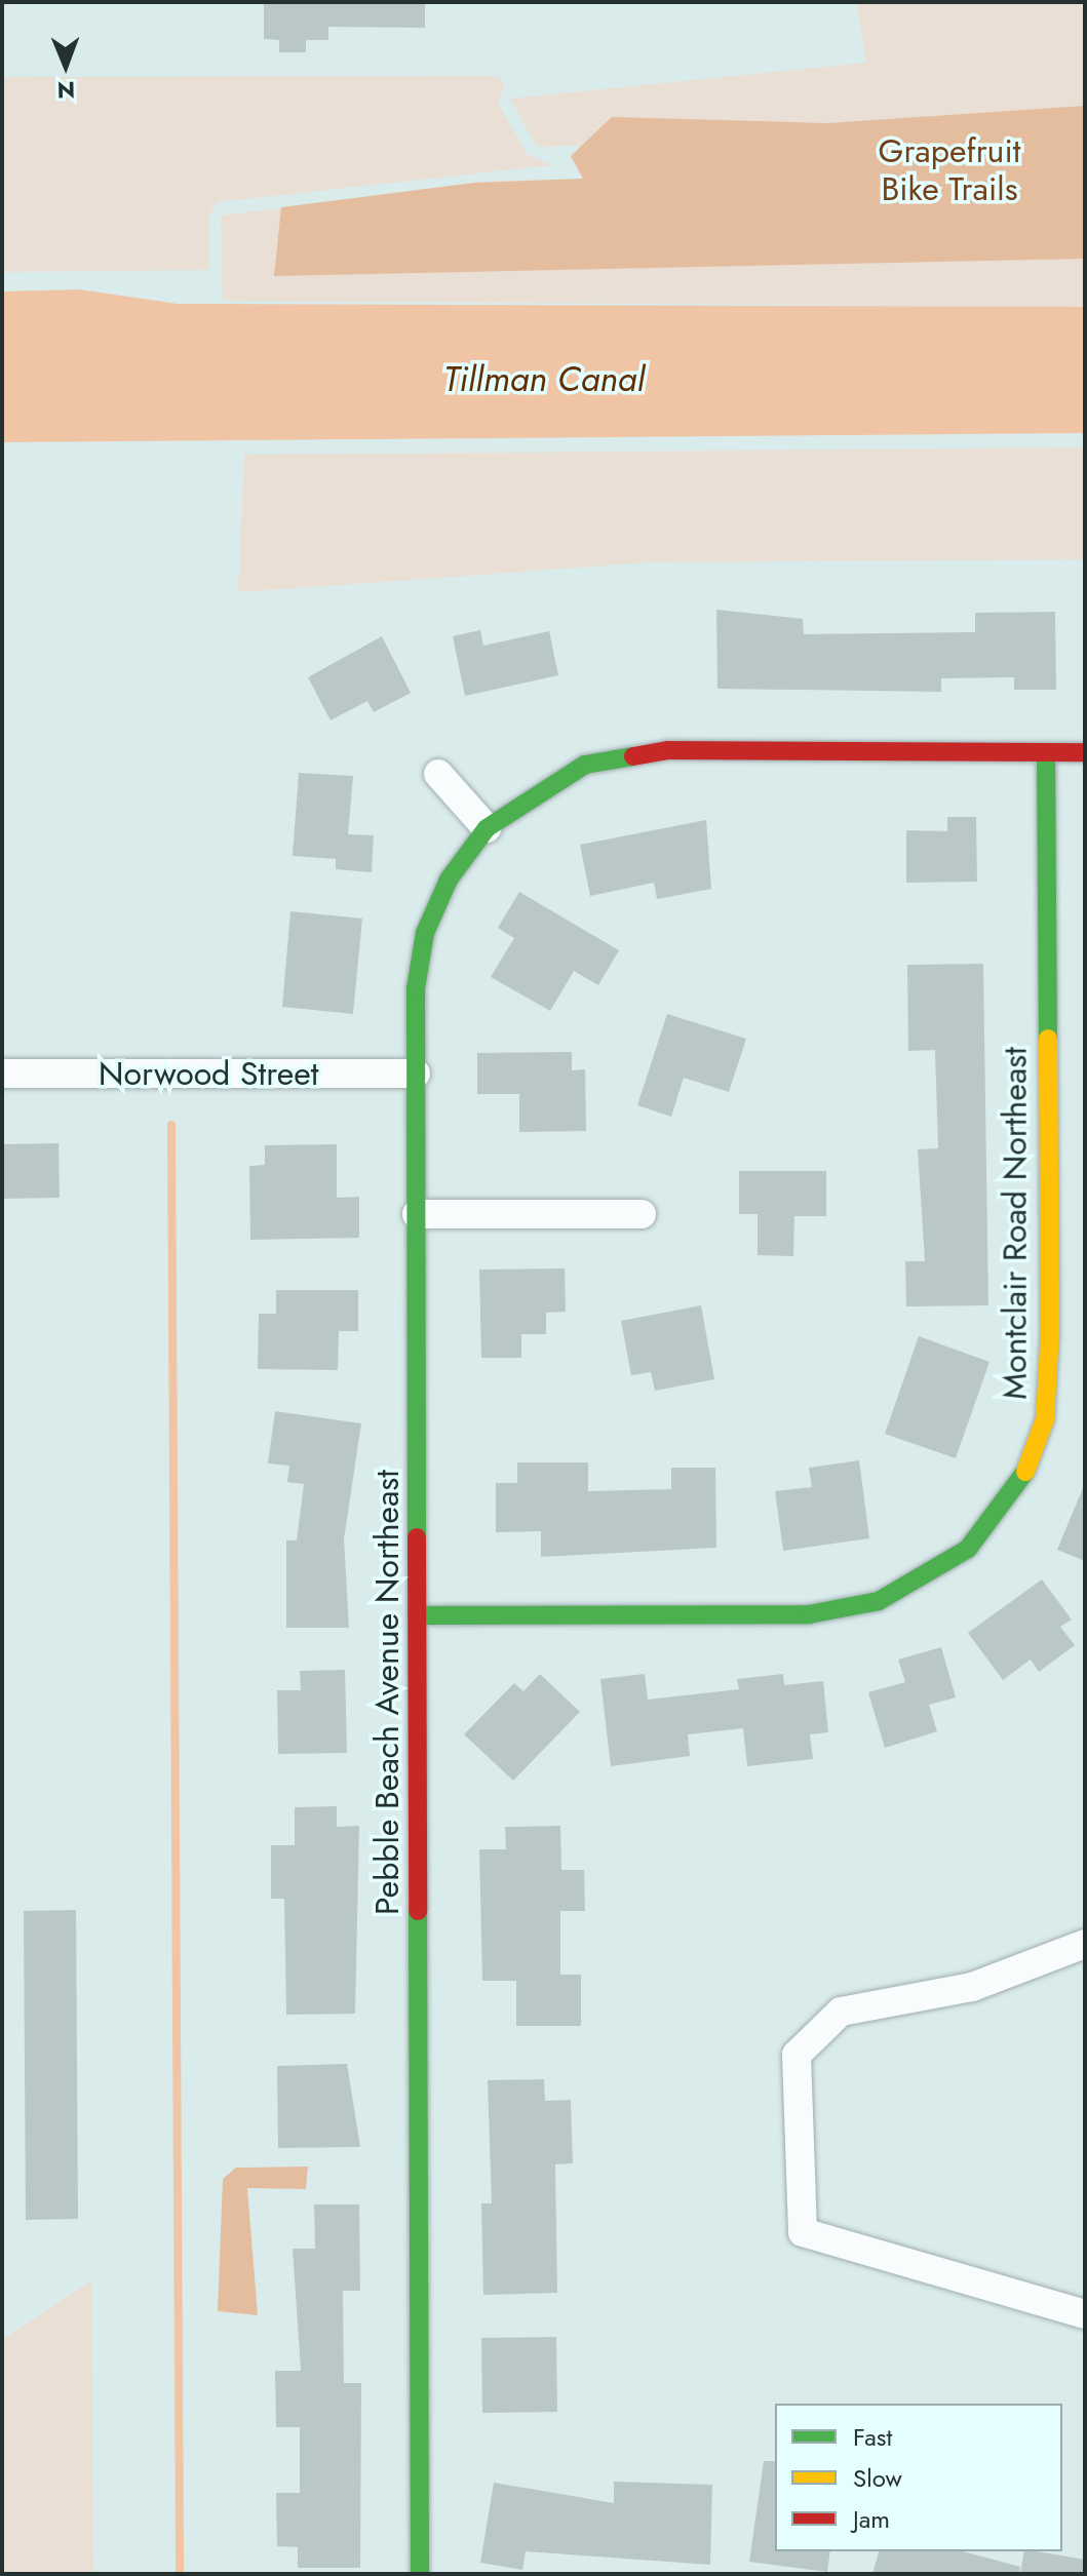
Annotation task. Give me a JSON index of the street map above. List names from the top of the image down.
{
  "streets": {
    "street": ["Norwood Street", "Montclair Road Northeast", "Pebble Beach Avenue Northeast"]
  },
  "crossings": [
    ["Norwood Street", "Pebble Beach Avenue Northeast"],
    ["Montclair Road Northeast", "Pebble Beach Avenue Northeast"]
  ],
  "water": ["Tillman Canal"],
  "parks": ["Grapefruit Bike Trails"],
  "legend": ["Fast", "Slow", "Jam"],
  "north": "bottom"
}
